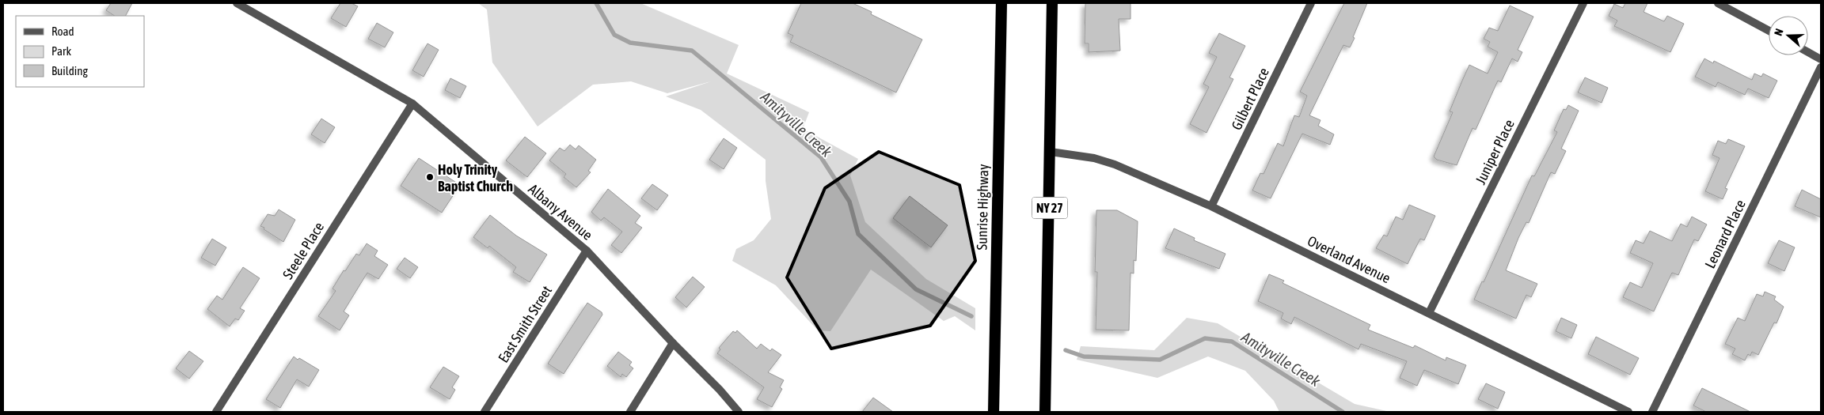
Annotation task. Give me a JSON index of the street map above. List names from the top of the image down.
{
  "streets": {
    "highway": ["Sunrise Highway", "NY 27"],
    "street": [
      "Gilbert Place",
      "Juniper Place",
      "Albany Avenue",
      "Leonard Place",
      "Steele Place",
      "Overland Avenue",
      "East Smith Street"
    ]
  },
  "crossings": [
    ["Gilbert Place", "Overland Avenue"],
    ["Juniper Place", "Overland Avenue"],
    ["NY 27", "Overland Avenue"],
    ["Albany Avenue", "Steele Place"],
    ["Albany Avenue", "East Smith Street"]
  ],
  "water": ["Amityville Creek"],
  "places": ["Holy Trinity Baptist Church"],
  "legend": ["Road", "Park", "Building"],
  "north": "left"
}
